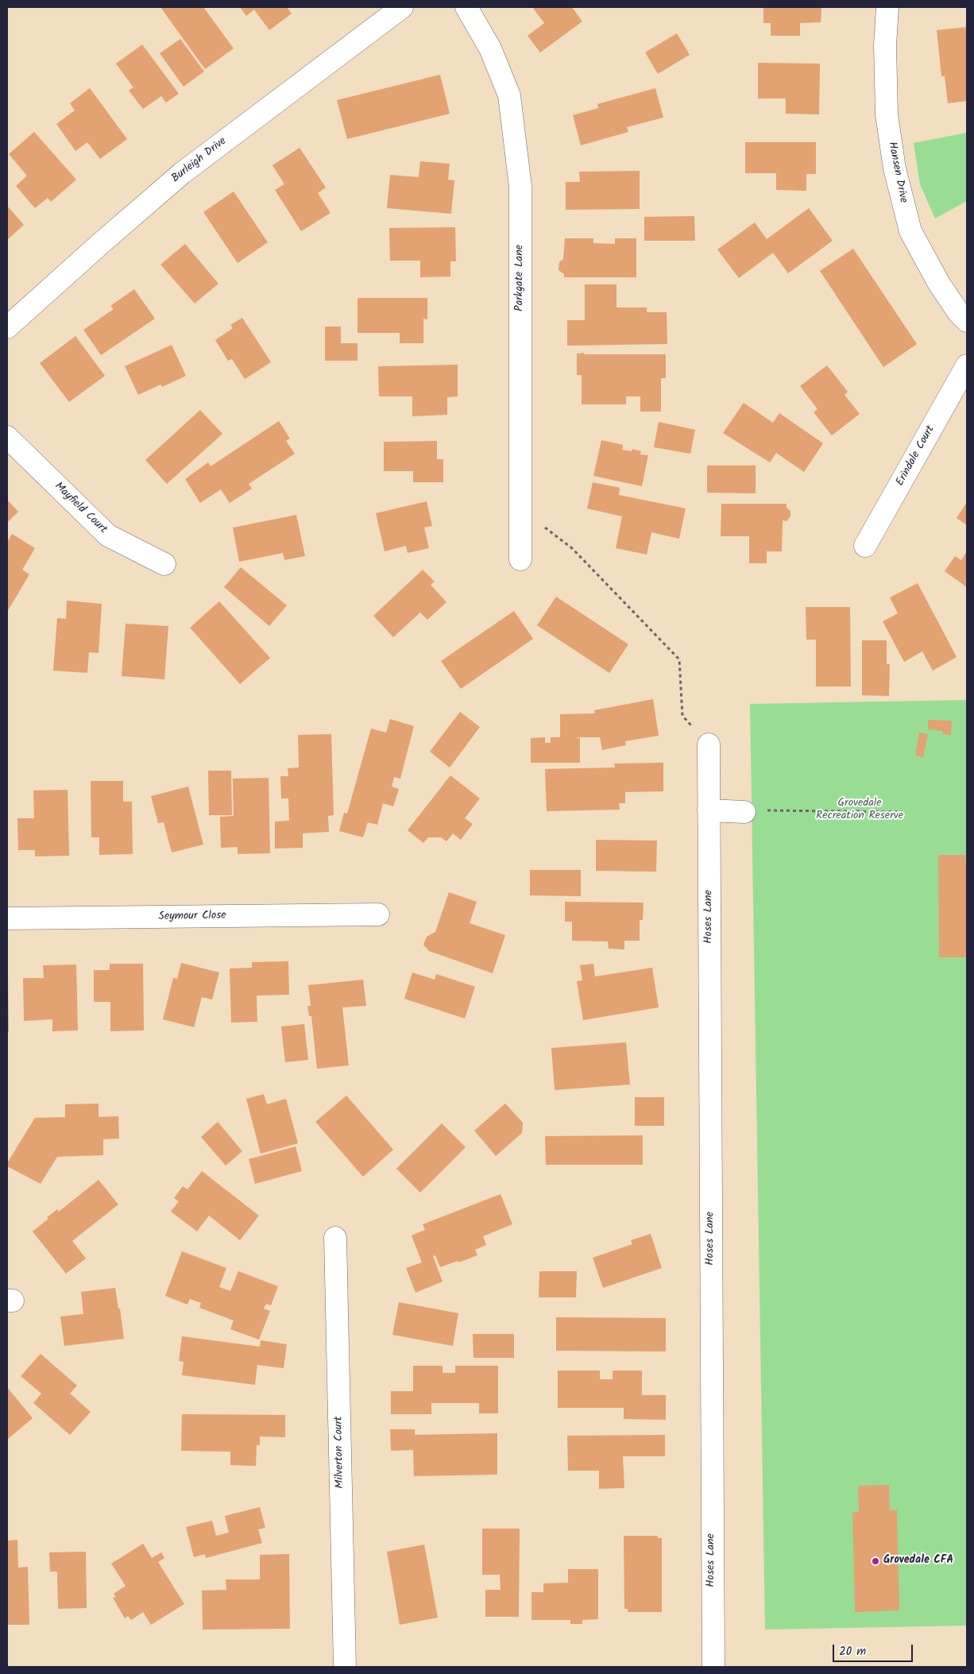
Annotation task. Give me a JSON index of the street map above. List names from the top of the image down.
{
  "streets": {
    "street": [
      "Burleigh Drive",
      "Hansen Drive",
      "Parkgate Lane",
      "Erindale Court",
      "Mayfield Court",
      "Seymour Close",
      "Hoses Lane",
      "Milverton Court"
    ]
  },
  "parks": ["Grovedale Recreation Reserve"],
  "places": ["Grovedale CFA"],
  "scale_bar": "20 m"
}
